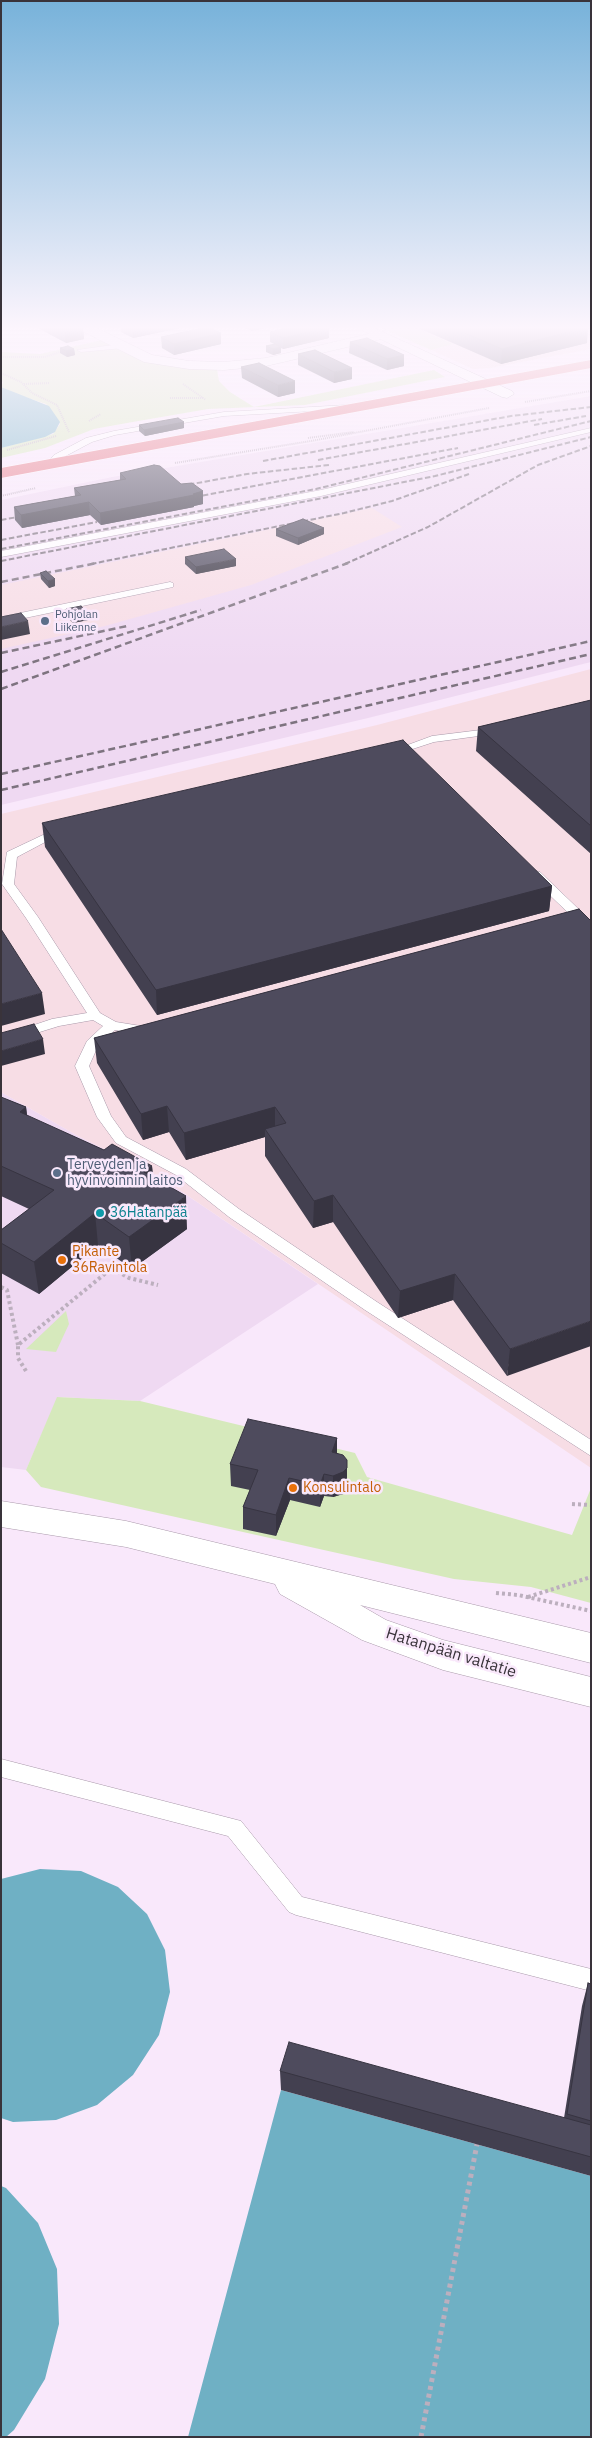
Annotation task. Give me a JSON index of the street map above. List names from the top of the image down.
{
  "streets": {
    "main road": ["Hatanpään valtatie"]
  },
  "places": [
    "Pohjolan Liikenne",
    "Terveyden ja hyvinvoinnin laitos",
    "36Hatanpää",
    "Pikante 36Ravintola",
    "Konsulintalo"
  ]
}
